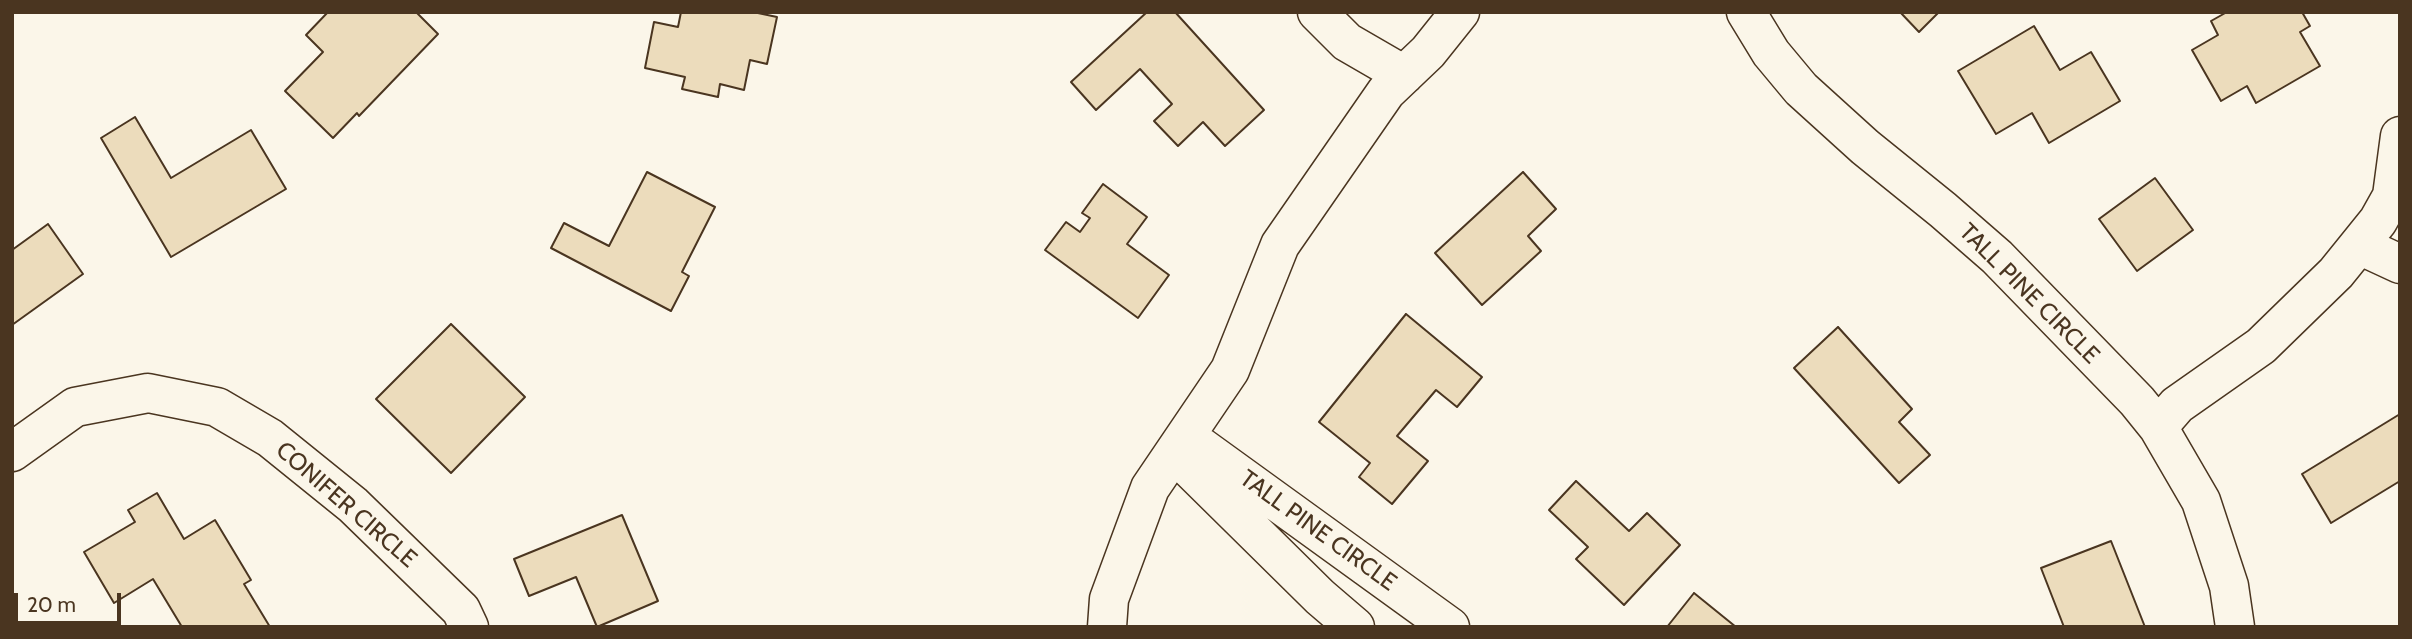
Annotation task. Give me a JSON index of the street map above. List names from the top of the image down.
{
  "streets": {
    "street": ["TALL PINE CIRCLE", "CONIFER CIRCLE"]
  },
  "scale_bar": "20 m"
}
